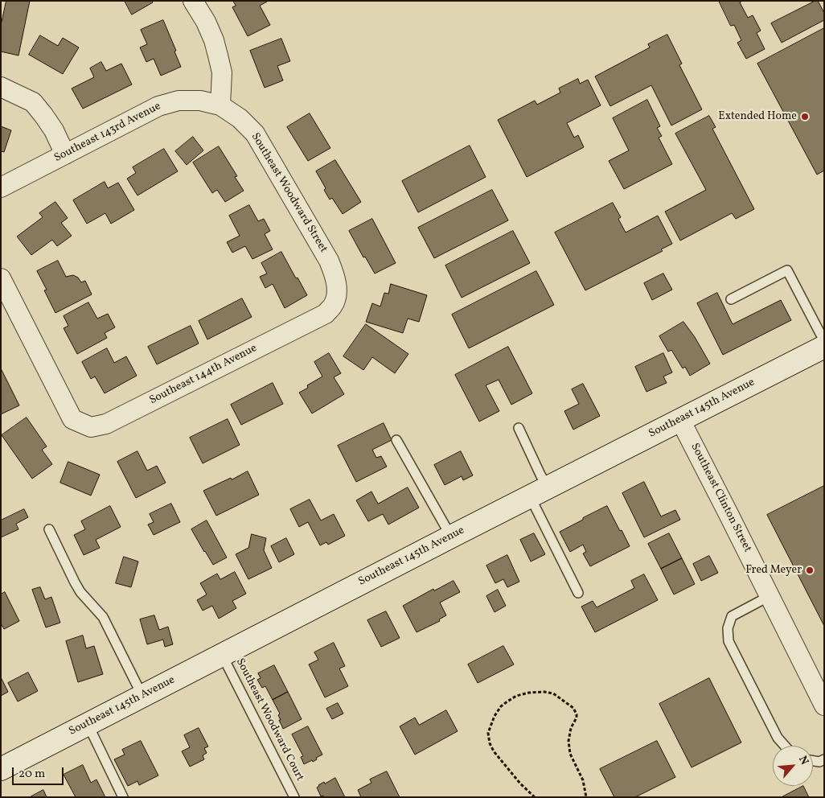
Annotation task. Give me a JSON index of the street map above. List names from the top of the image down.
{
  "streets": {
    "street": [
      "Southeast 143rd Avenue",
      "Southeast Woodward Street",
      "Southeast 144th Avenue",
      "Southeast 145th Avenue",
      "Southeast Clinton Street"
    ],
    "lane": ["Southeast Woodward Court"]
  },
  "crossings": [
    ["Southeast 143rd Avenue", "Southeast Woodward Street"],
    ["Southeast Woodward Street", "Southeast 144th Avenue"],
    ["Southeast 145th Avenue", "Southeast Clinton Street"],
    ["Southeast 145th Avenue", "Southeast Woodward Court"]
  ],
  "places": ["Extended Home", "Fred Meyer"],
  "scale_bar": "20 m",
  "north": "top right"
}
